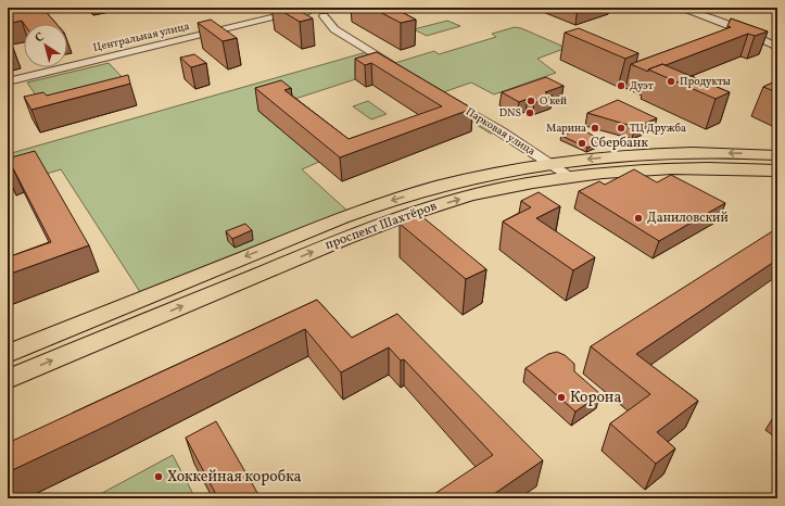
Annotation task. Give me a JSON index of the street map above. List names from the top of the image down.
{
  "streets": {
    "main road": ["проспект Шахтёров"],
    "street": ["Центральная улица", "Парковая улица"]
  },
  "crossings": [
    ["Парковая улица", "проспект Шахтёров"]
  ],
  "places": [
    "Продукты",
    "Дуэт",
    "О'кей",
    "DNS",
    "Марина",
    "ТЦ Дружба",
    "Сбербанк",
    "Даниловский",
    "Корона",
    "Хоккейная коробка"
  ],
  "north": "top left"
}
